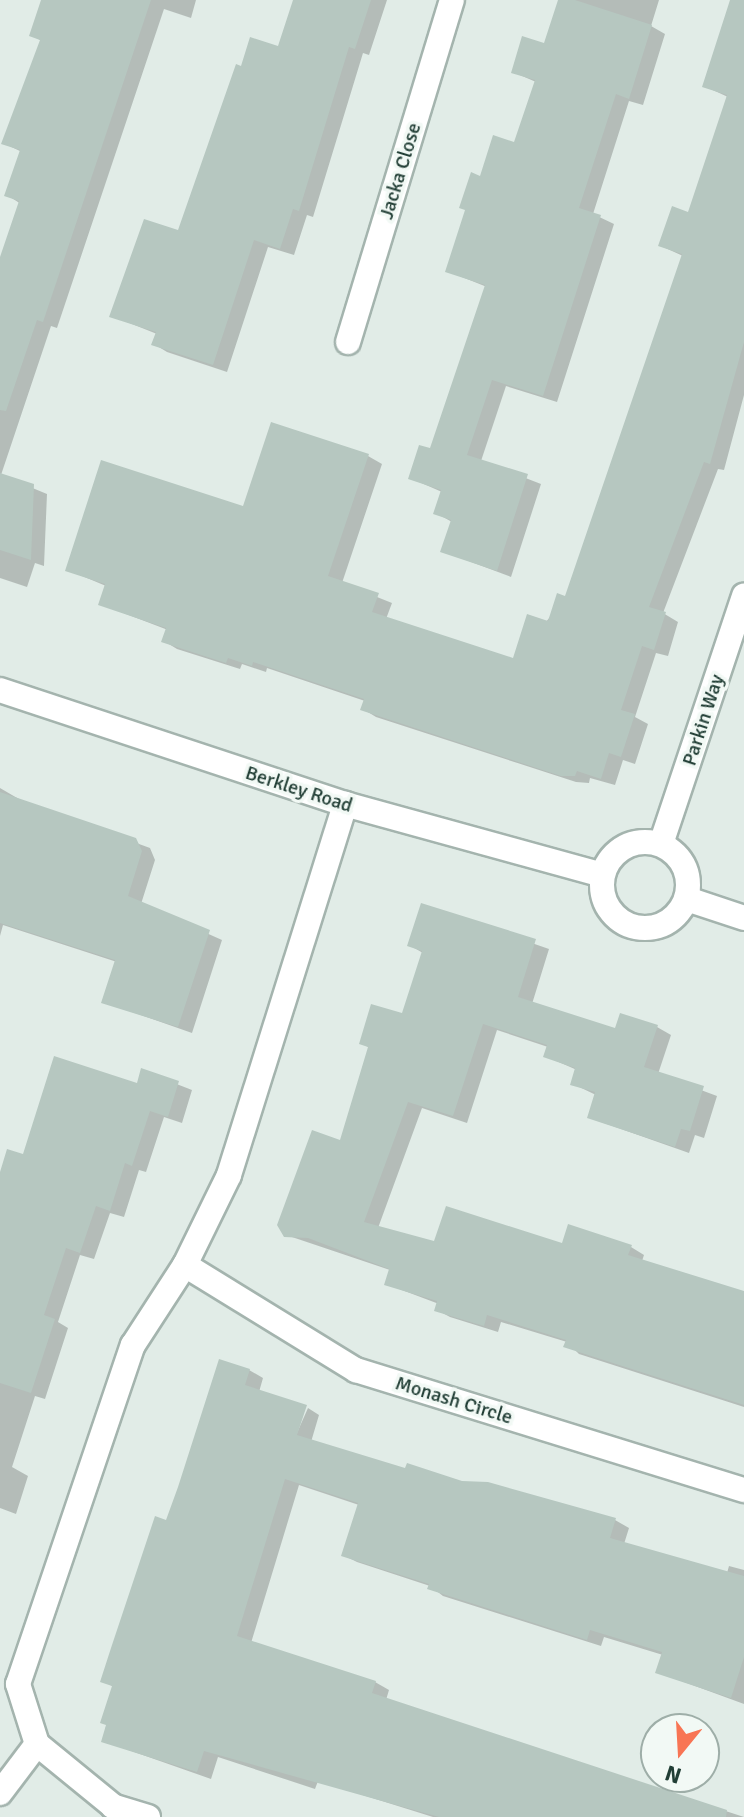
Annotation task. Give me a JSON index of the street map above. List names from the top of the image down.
{
  "streets": {
    "street": [
      "Jacka Close",
      "Parkin Way",
      "Berkley Road",
      "Monash Circle"
    ]
  },
  "crossings": [
    ["Parkin Way", "Berkley Road"]
  ],
  "north": "bottom"
}
